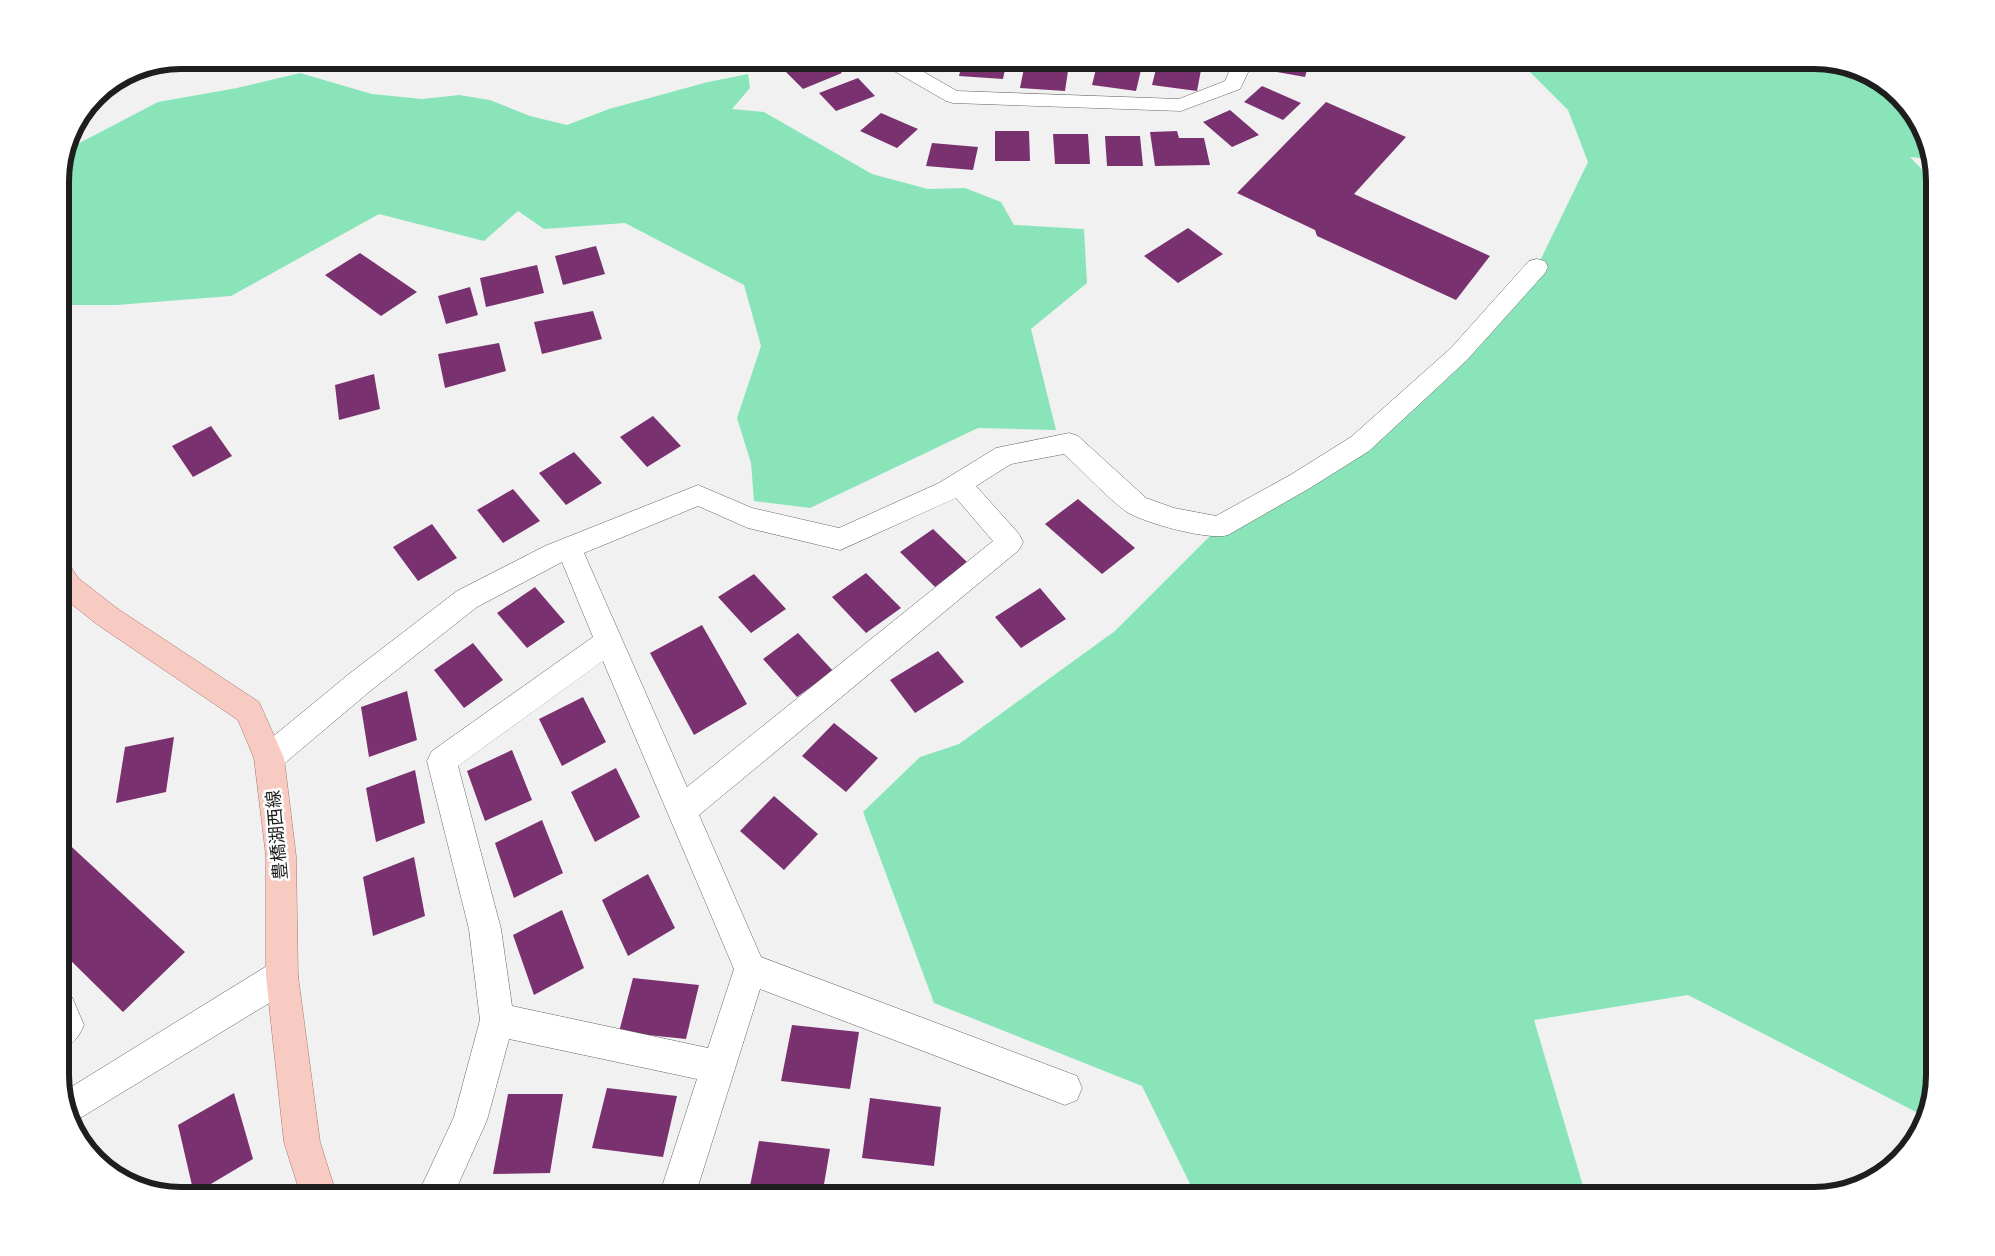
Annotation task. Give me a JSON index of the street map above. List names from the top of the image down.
{
  "streets": {
    "main road": ["豊橋湖西線"]
  }
}
